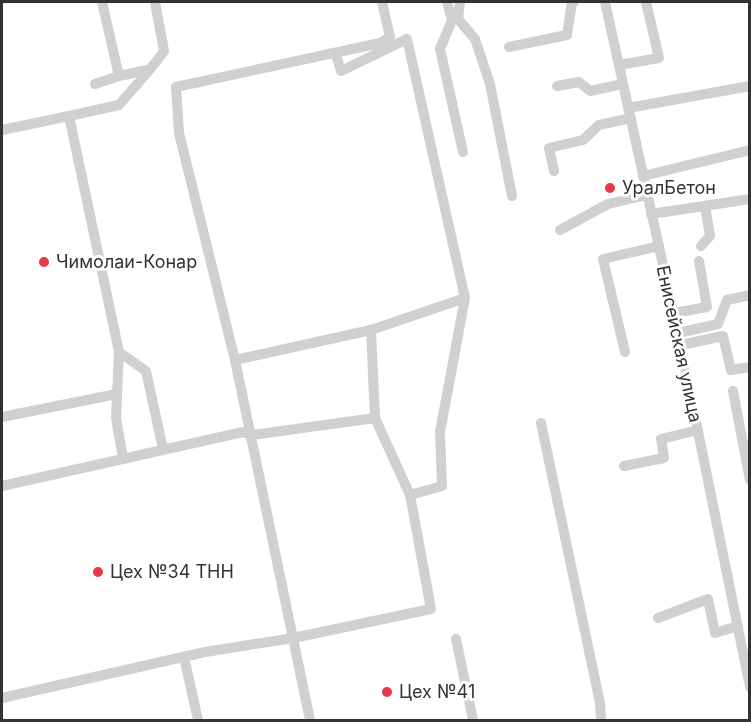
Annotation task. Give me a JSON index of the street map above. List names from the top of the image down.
{
  "streets": {
    "street": ["Енисейская улица"]
  },
  "places": [
    "УралБетон",
    "Чимолаи-Конар",
    "Цех №34 ТНН",
    "Цех №41"
  ]
}
